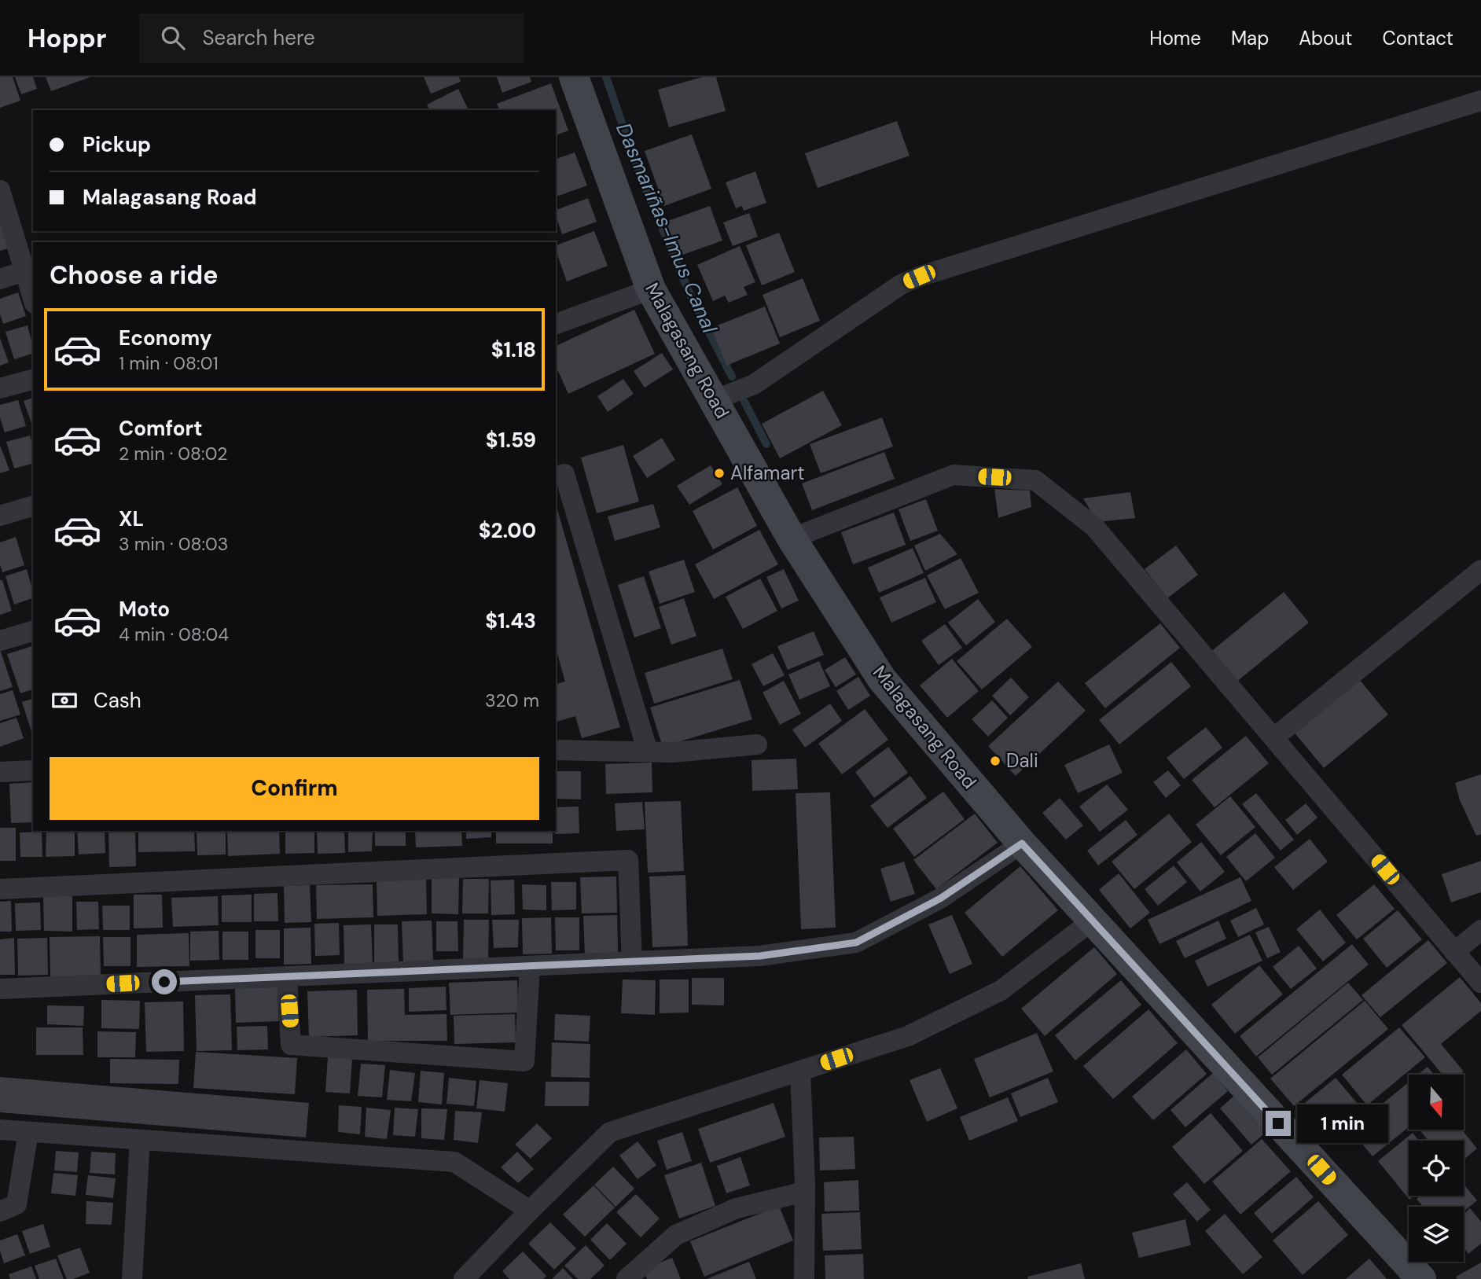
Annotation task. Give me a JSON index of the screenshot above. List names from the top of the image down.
{
  "streets": {
    "main road": ["Malagasang Road"]
  },
  "water": ["Dasmariñas-Imus Canal"],
  "places": ["Alfamart", "Dali"],
  "north": "bottom",
  "page": {
    "header": "Hoppr",
    "search": "Search here",
    "nav": [
      "Home",
      "Map",
      "About",
      "Contact"
    ],
    "banner": ["Pickup", "Malagasang Road"],
    "heading": "Choose a ride",
    "list": [
      {
        "name": "Economy",
        "note": "1 min · 08:01",
        "value": "$1.18"
      },
      {
        "name": "Comfort",
        "note": "2 min · 08:02",
        "value": "$1.59"
      },
      {
        "name": "XL",
        "note": "3 min · 08:03",
        "value": "$2.00"
      },
      {
        "name": "Moto",
        "note": "4 min · 08:04",
        "value": "$1.43"
      }
    ],
    "pay": ["Cash", "320 m"],
    "buttons": "Confirm",
    "bubble": "1 min"
  }
}
